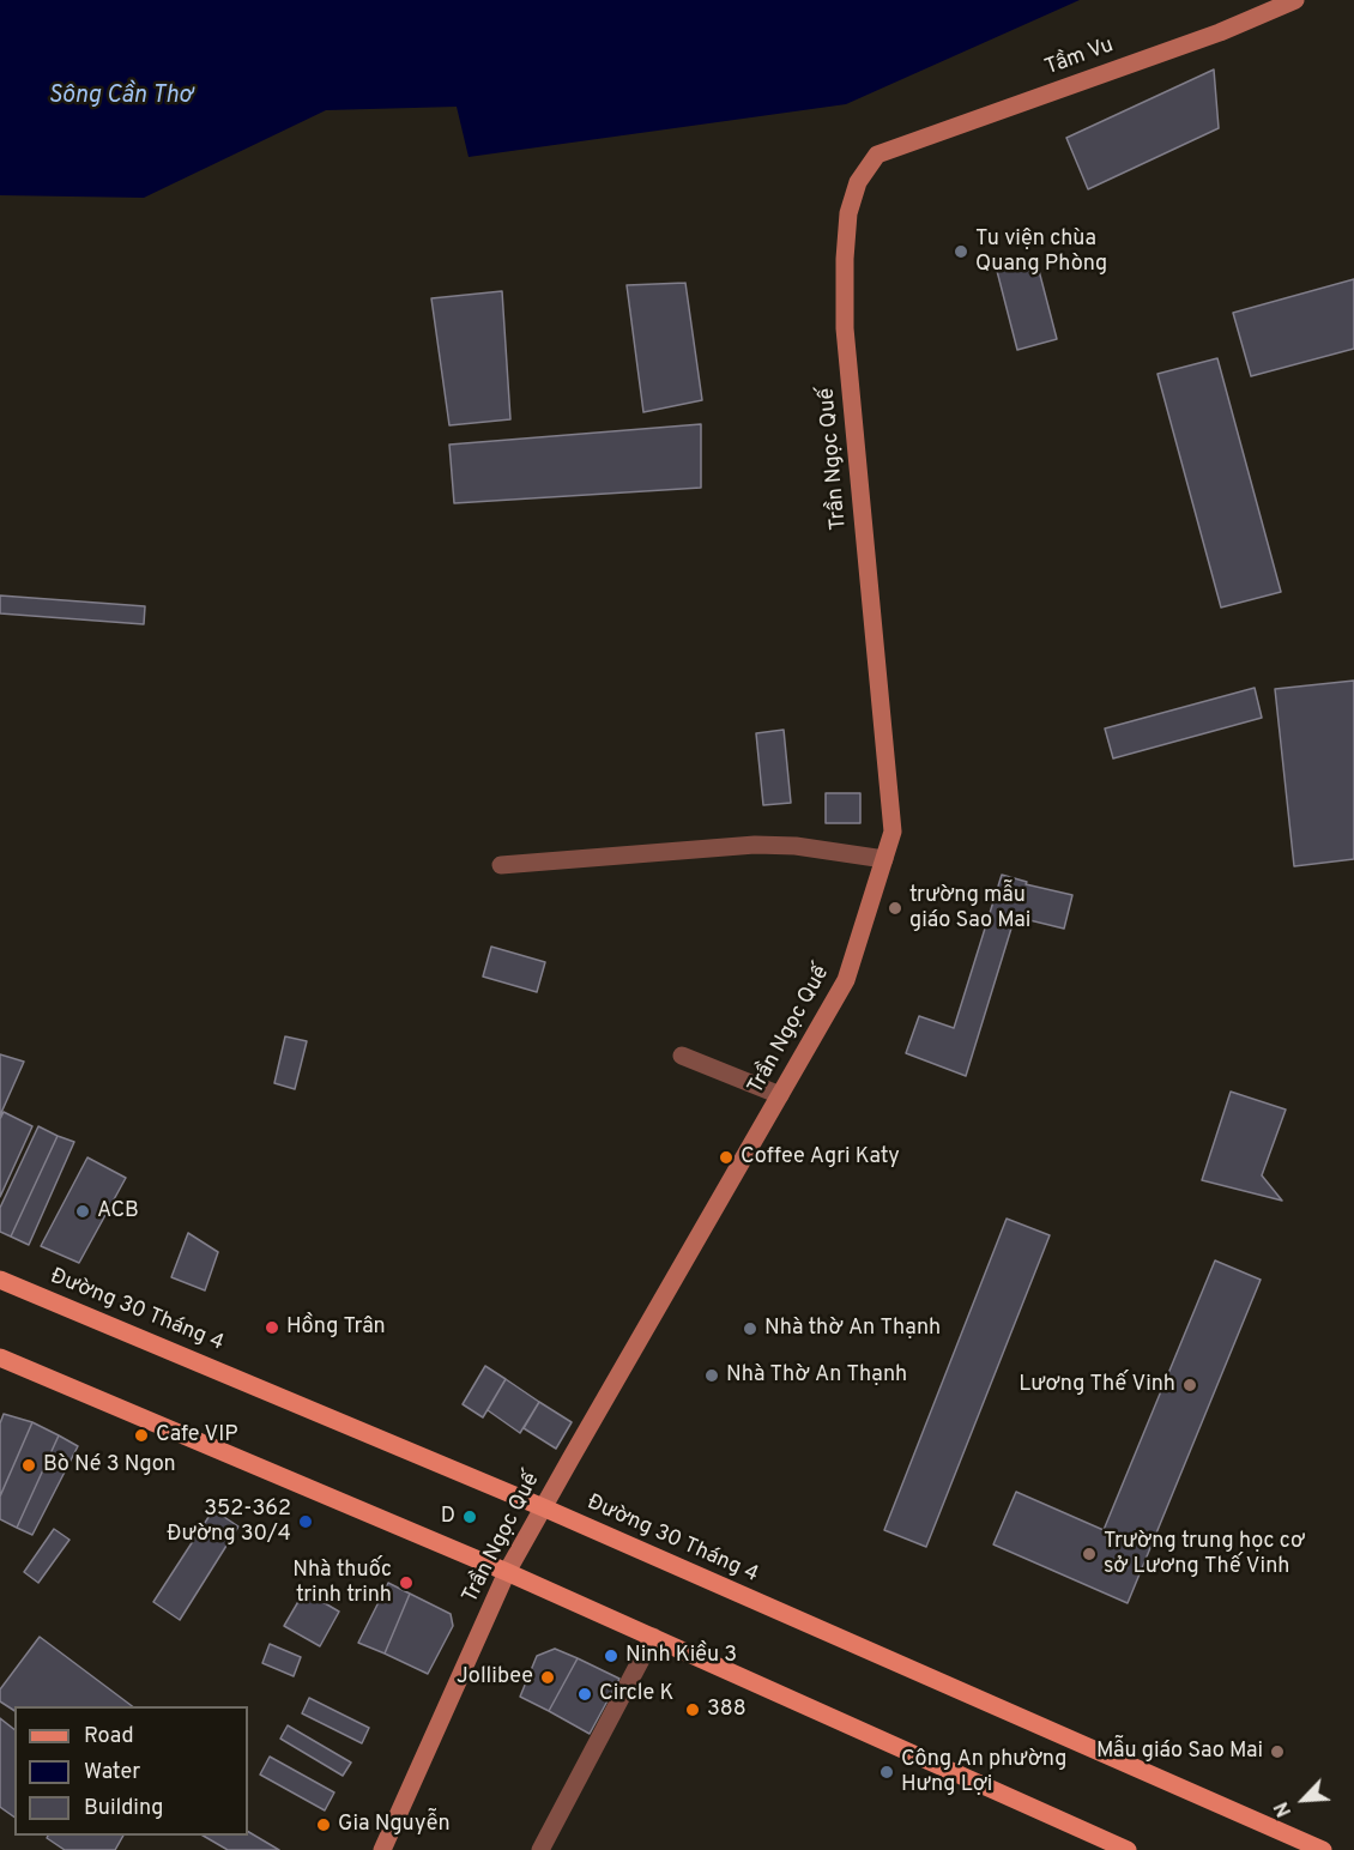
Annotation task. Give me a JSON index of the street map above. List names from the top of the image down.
{
  "streets": {
    "main road": ["Đường 30 Tháng 4"],
    "street": ["Tầm Vu", "Trần Ngọc Quế"]
  },
  "crossings": [
    ["Tầm Vu", "Trần Ngọc Quế"],
    ["Trần Ngọc Quế", "Đường 30 Tháng 4"]
  ],
  "water": ["Sông Cần Thơ"],
  "places": [
    "Tu viện chùa Quang Phòng",
    "trường mẫu giáo Sao Mai",
    "Coffee Agri Katy",
    "ACB",
    "Hồng Trân",
    "Nhà thờ An Thạnh",
    "Nhà Thờ An Thạnh",
    "Lương Thế Vinh",
    "Cafe VIP",
    "Bò Né 3 Ngon",
    "D",
    "352-362 Đường 30/4",
    "Trường trung học cơ sở Lương Thế Vinh",
    "Nhà thuốc trinh trinh",
    "Ninh Kiều 3",
    "Jollibee",
    "Circle K",
    "388",
    "Mẫu giáo Sao Mai",
    "Công An phường Hưng Lợi",
    "Gia Nguyễn"
  ],
  "legend": ["Road", "Water", "Building"],
  "north": "bottom left"
}
